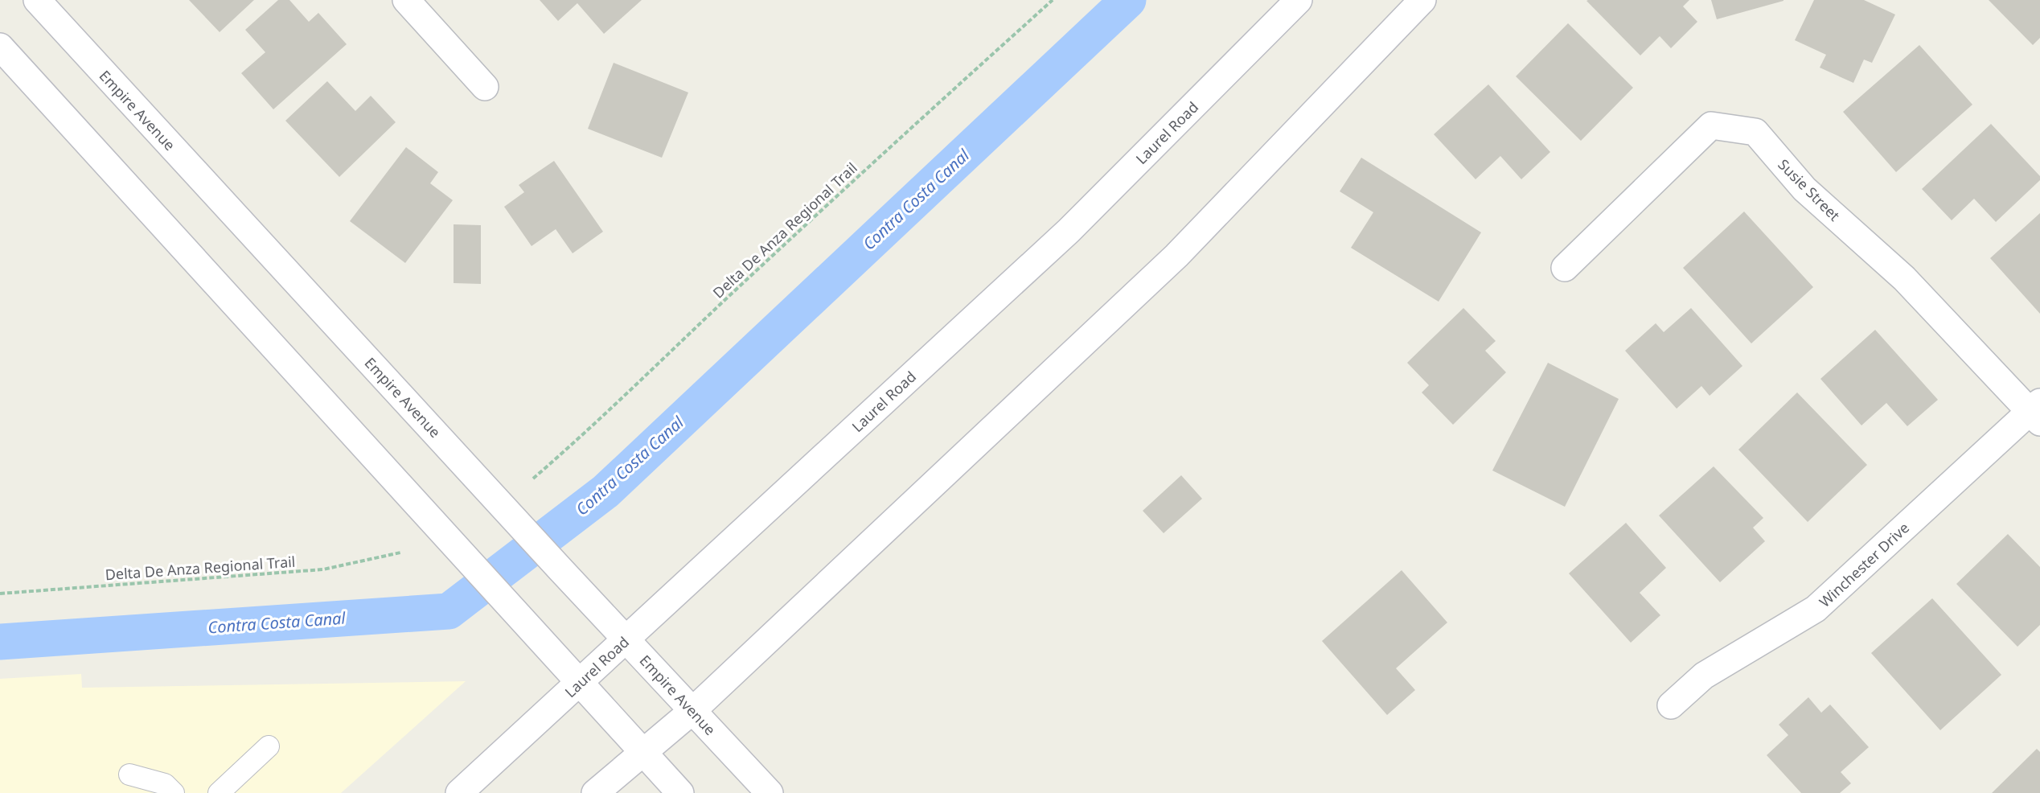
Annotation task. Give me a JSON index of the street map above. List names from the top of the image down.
{
  "streets": {
    "main road": [
      "Empire Avenue",
      "Laurel Road",
      "Susie Street",
      "Winchester Drive"
    ],
    "path": ["Delta De Anza Regional Trail"]
  },
  "crossings": [
    ["Empire Avenue", "Laurel Road"],
    ["Susie Street", "Winchester Drive"]
  ],
  "water": ["Contra Costa Canal"]
}
